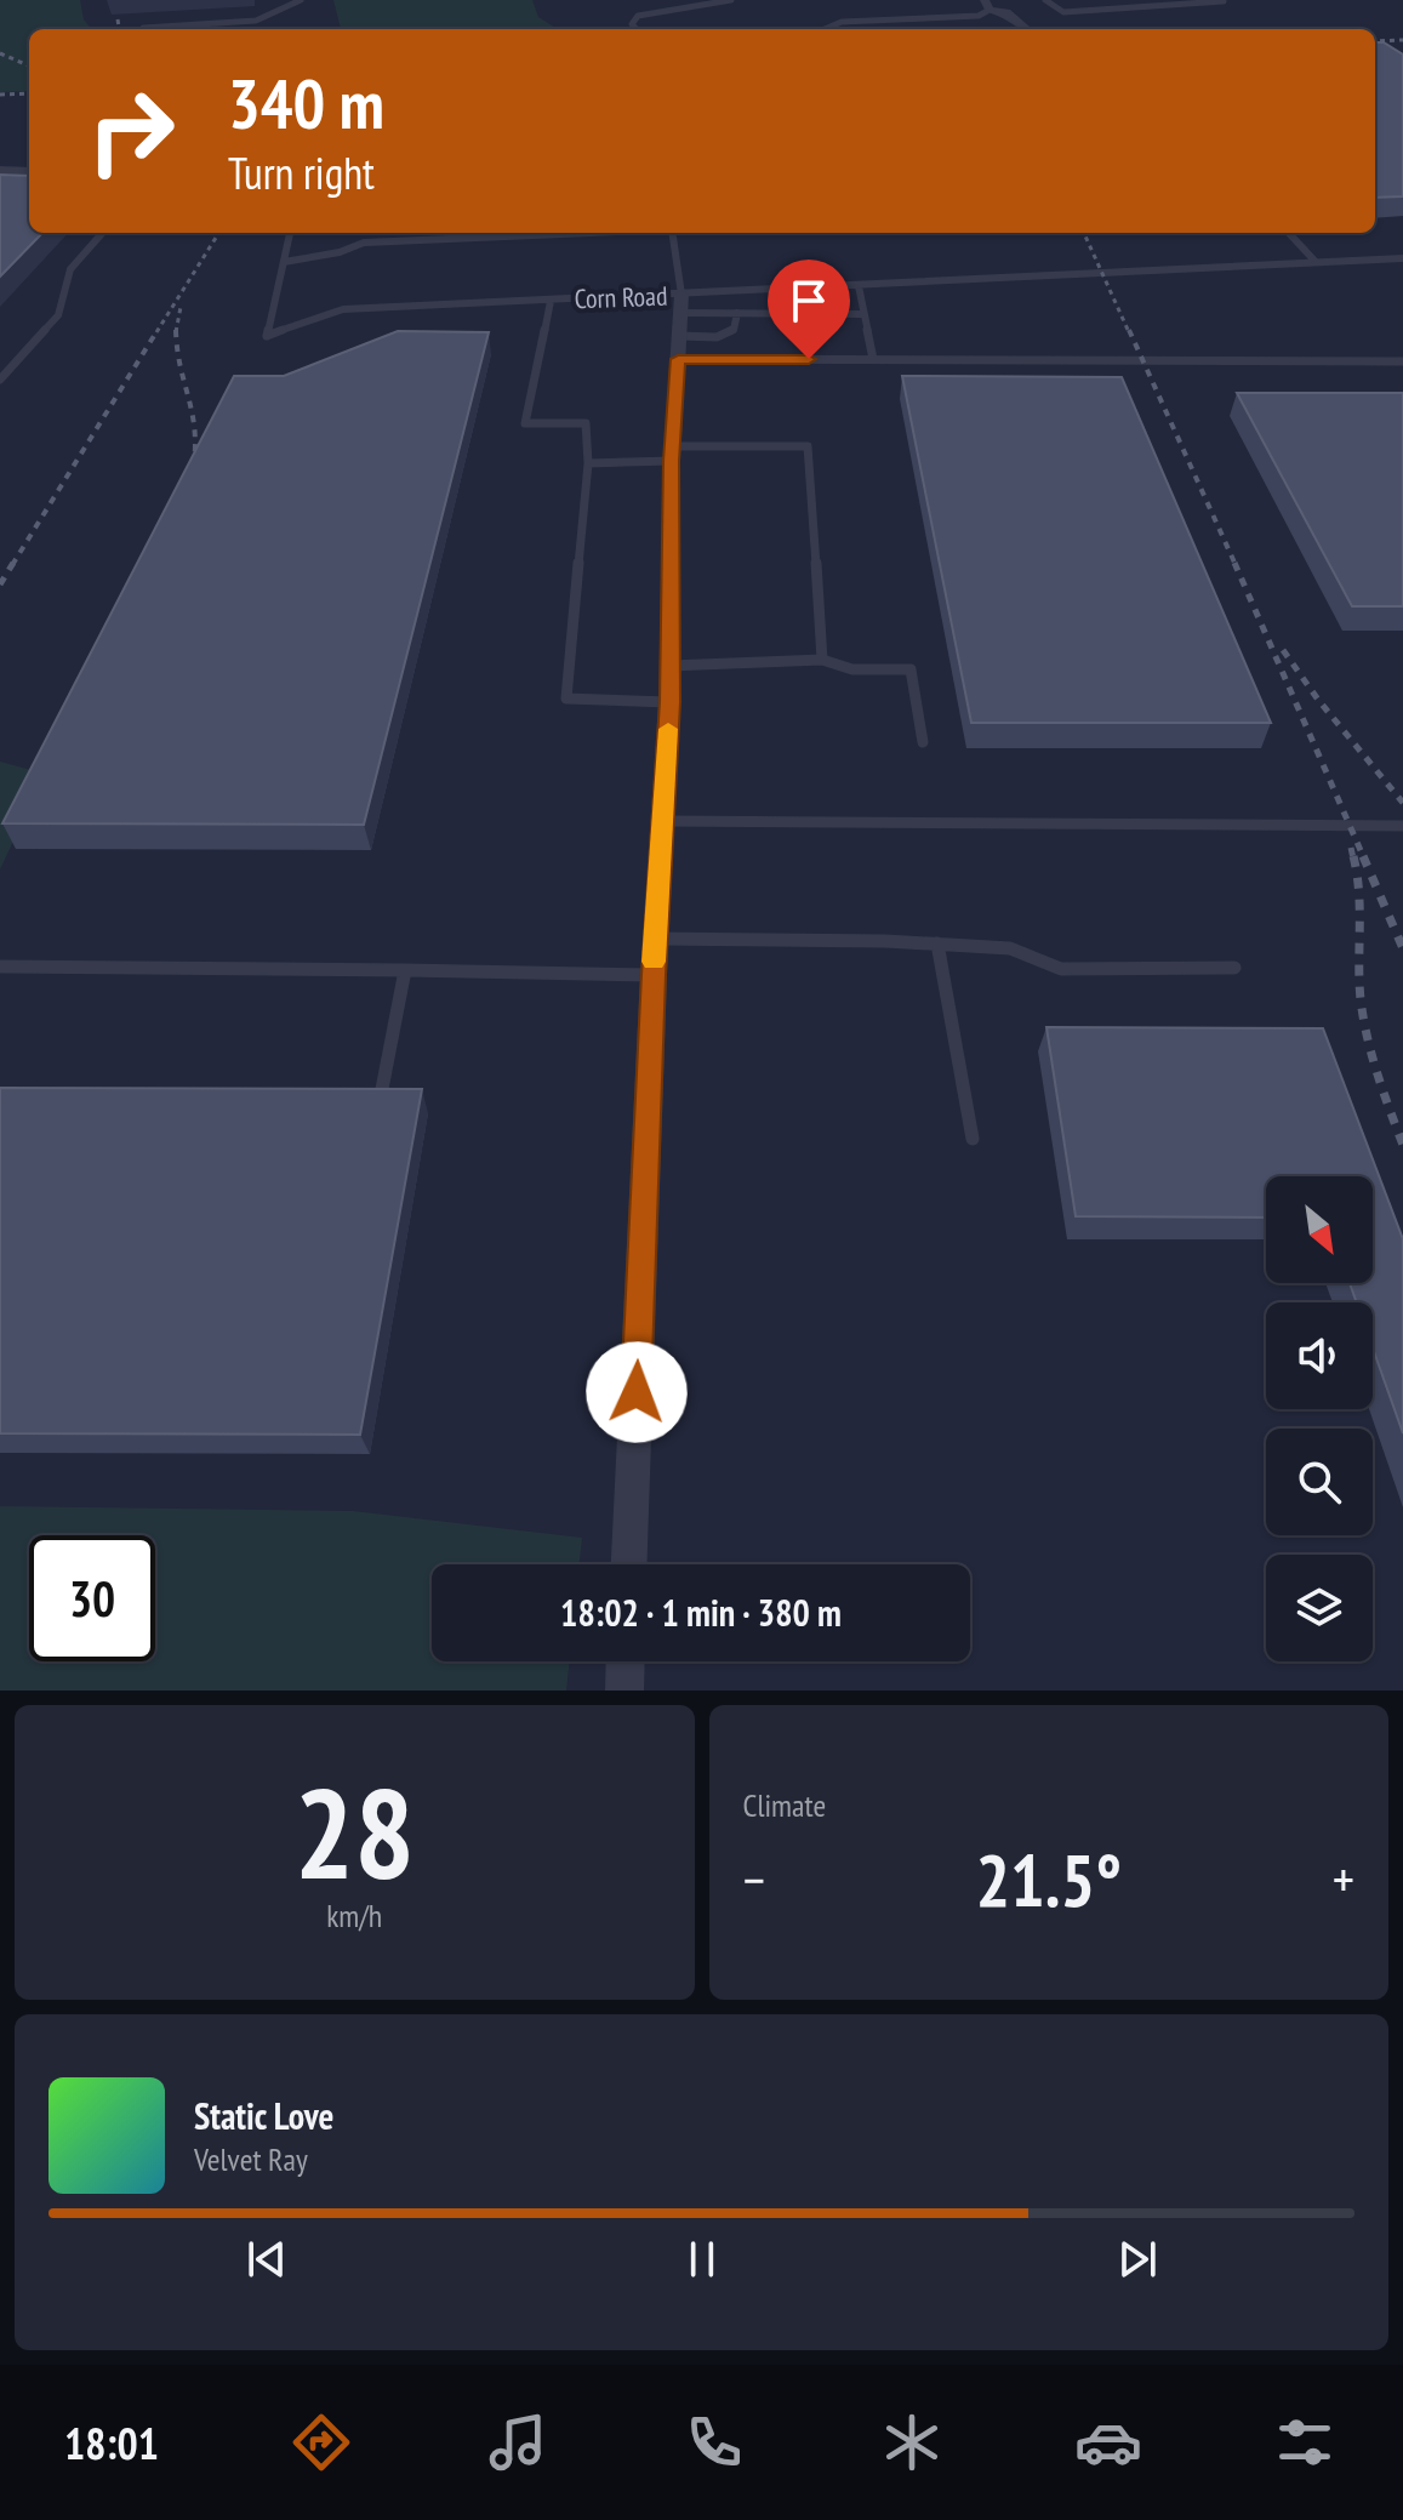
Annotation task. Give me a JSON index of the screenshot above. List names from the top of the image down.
{
  "streets": {
    "lane": ["Corn Road"]
  },
  "north": "bottom right",
  "page": {
    "turn": ["340 m", "Turn right"],
    "limit": "30",
    "trip": "18:02 · 1 min · 380 m",
    "tile": [
      ["28", "km/h"],
      "Climate"
    ],
    "heat": ["−", "21.5°", "+"],
    "song": ["Static Love", "Velvet Ray"],
    "tabs": "18:01"
  }
}
